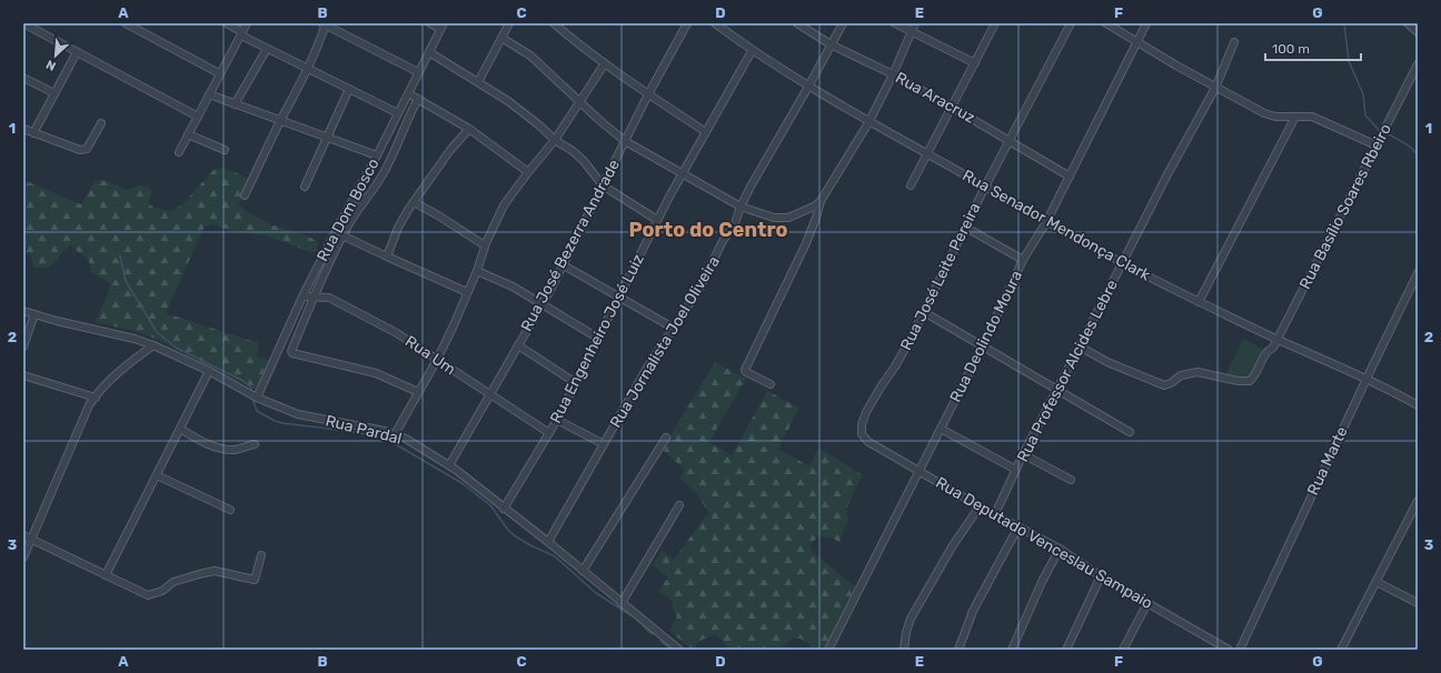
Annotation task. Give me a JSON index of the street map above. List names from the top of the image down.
{
  "streets": {
    "street": [
      "Rua Aracruz",
      "Rua Basílio Soares Rbeiro",
      "Rua Dom Bosco",
      "Rua Senador Mendonça Clark",
      "Rua José Bezerra Andrade",
      "Rua José Leite Pereira",
      "Rua Deolindo Moura",
      "Rua Engenheiro José Luiz",
      "Rua Jornalista Joel Oliveira",
      "Rua Um",
      "Rua Professor Alcides Lebre",
      "Rua Pardal",
      "Rua Marte",
      "Rua Deputado Venceslau Sampaio"
    ]
  },
  "crossings": [
    ["Rua Aracruz", "Rua José Leite Pereira"],
    ["Rua Aracruz", "Rua Deolindo Moura"],
    ["Rua Aracruz", "Rua Jornalista Joel Oliveira"],
    ["Rua Basílio Soares Rbeiro", "Rua Senador Mendonça Clark"],
    ["Rua Basílio Soares Rbeiro", "Rua Professor Alcides Lebre"],
    ["Rua Dom Bosco", "Rua Um"],
    ["Rua Dom Bosco", "Rua Pardal"],
    ["Rua Senador Mendonça Clark", "Rua José Leite Pereira"],
    ["Rua Senador Mendonça Clark", "Rua Deolindo Moura"],
    ["Rua Senador Mendonça Clark", "Rua Engenheiro José Luiz"],
    ["Rua Senador Mendonça Clark", "Rua Jornalista Joel Oliveira"],
    ["Rua Senador Mendonça Clark", "Rua Professor Alcides Lebre"],
    ["Rua Senador Mendonça Clark", "Rua Marte"],
    ["Rua José Bezerra Andrade", "Rua Um"],
    ["Rua José Bezerra Andrade", "Rua Pardal"],
    ["Rua José Leite Pereira", "Rua Deputado Venceslau Sampaio"],
    ["Rua Deolindo Moura", "Rua Deputado Venceslau Sampaio"],
    ["Rua Engenheiro José Luiz", "Rua Um"],
    ["Rua Engenheiro José Luiz", "Rua Pardal"],
    ["Rua Jornalista Joel Oliveira", "Rua Pardal"],
    ["Rua Professor Alcides Lebre", "Rua Deputado Venceslau Sampaio"]
  ],
  "districts": ["Porto do Centro"],
  "scale_bar": "100 m",
  "north": "bottom left",
  "grid": {
    "columns": [
      "A",
      "B",
      "C",
      "D",
      "E",
      "F",
      "G"
    ],
    "rows": ["1", "2", "3"]
  }
}
